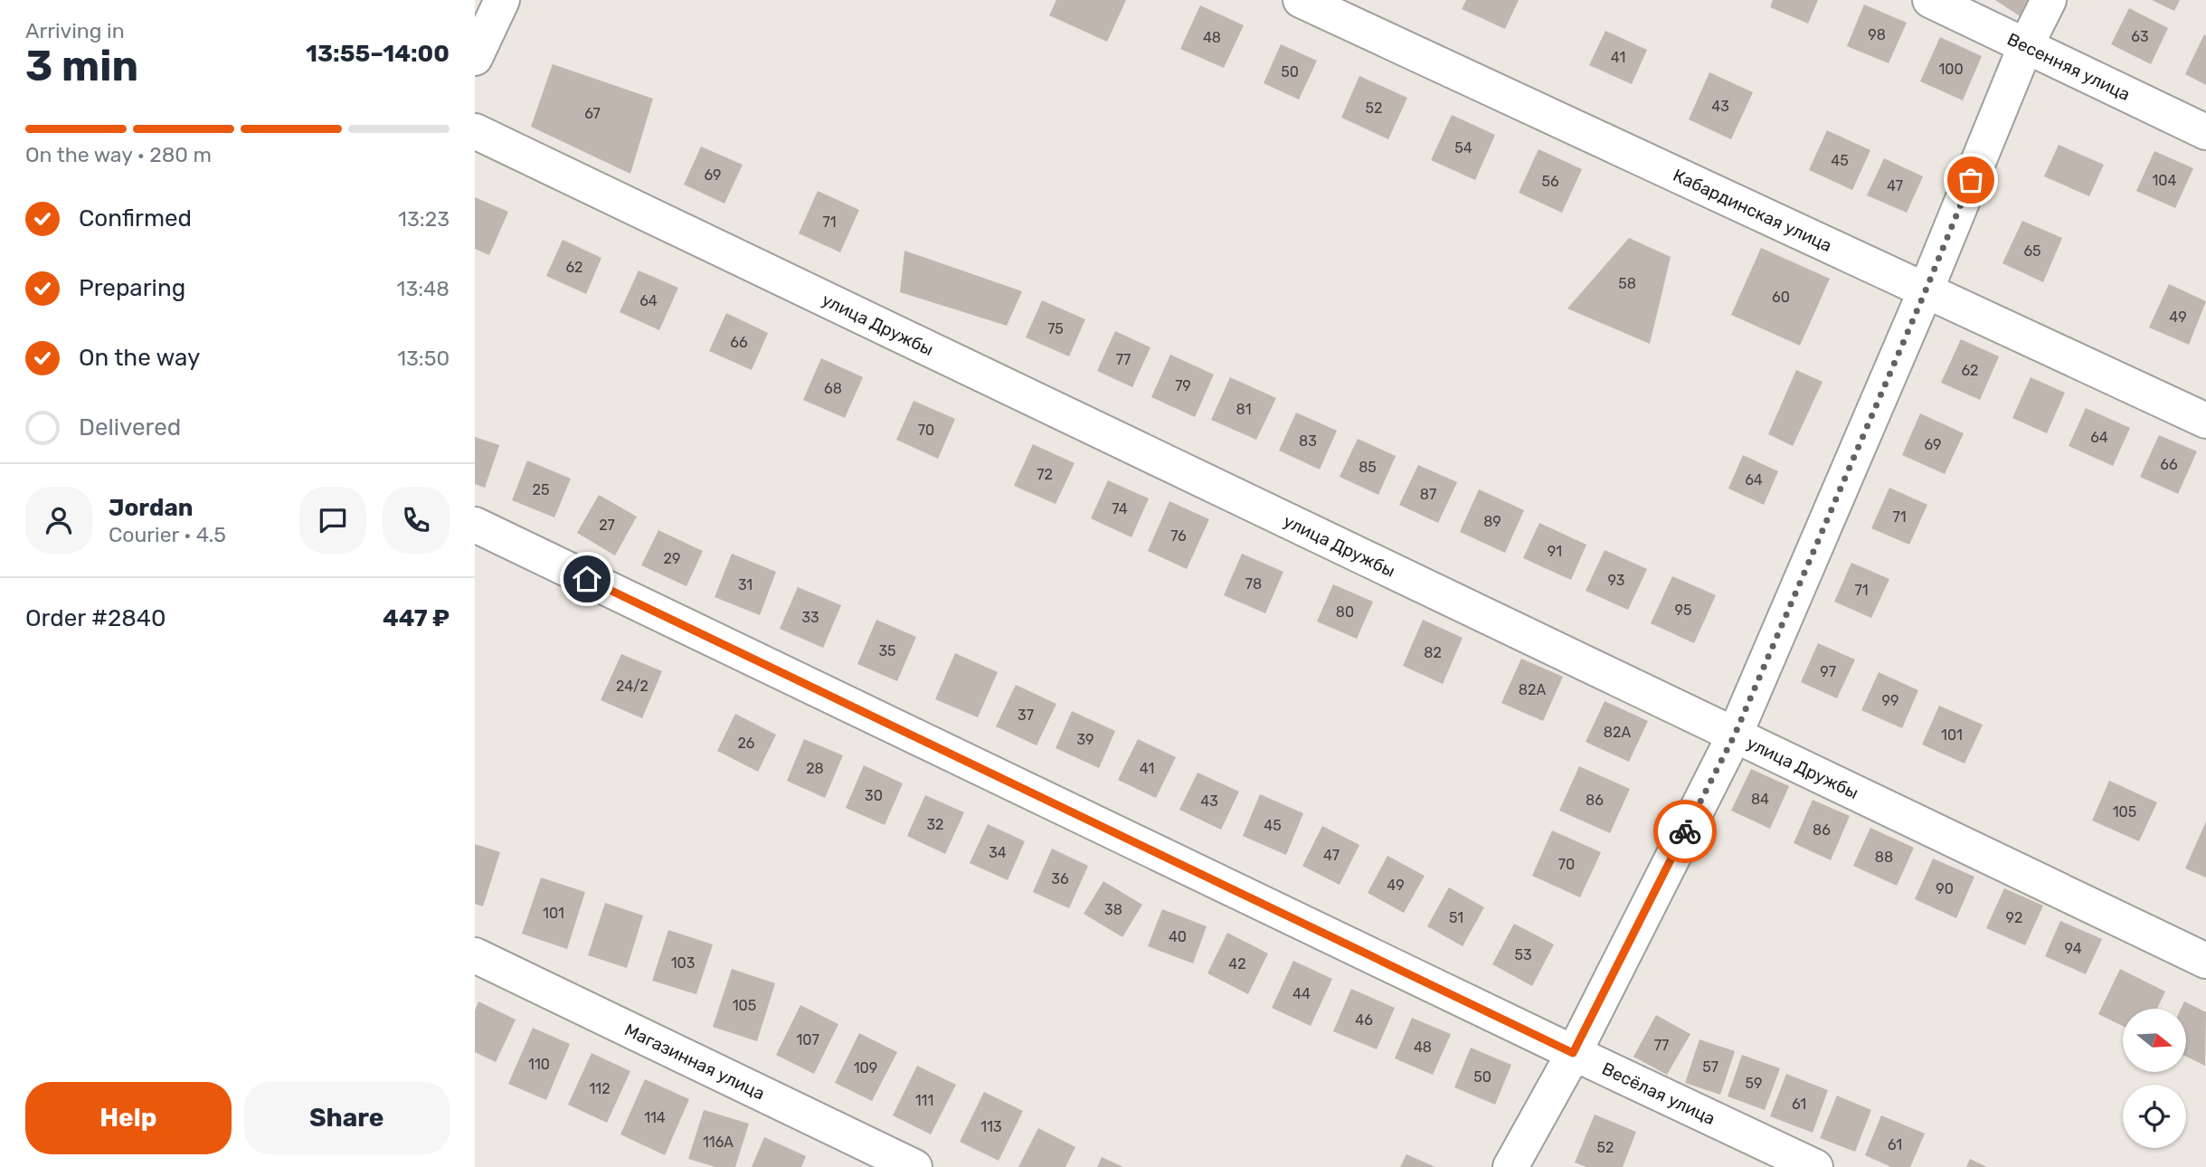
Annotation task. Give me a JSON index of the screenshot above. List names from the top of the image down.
{
  "streets": {
    "street": [
      "Весенняя улица",
      "Кабардинская улица",
      "улица Дружбы",
      "Магазинная улица",
      "Весёлая улица"
    ]
  },
  "house_numbers": [
    "98",
    "63",
    "48",
    "41",
    "100",
    "50",
    "43",
    "52",
    "67",
    "54",
    "45",
    "69",
    "104",
    "56",
    "47",
    "71",
    "65",
    "62",
    "58",
    "60",
    "64",
    "49",
    "75",
    "66",
    "77",
    "62",
    "79",
    "68",
    "81",
    "70",
    "64",
    "83",
    "69",
    "66",
    "85",
    "72",
    "64",
    "25",
    "87",
    "74",
    "71",
    "89",
    "27",
    "76",
    "91",
    "29",
    "93",
    "78",
    "31",
    "71",
    "95",
    "80",
    "33",
    "35",
    "82",
    "97",
    "24/2",
    "82А",
    "99",
    "37",
    "82А",
    "101",
    "39",
    "26",
    "28",
    "41",
    "30",
    "84",
    "86",
    "43",
    "105",
    "32",
    "45",
    "86",
    "34",
    "47",
    "88",
    "70",
    "36",
    "49",
    "90",
    "38",
    "101",
    "51",
    "92",
    "40",
    "94",
    "53",
    "103",
    "42",
    "44",
    "105",
    "46",
    "107",
    "77",
    "48",
    "110",
    "57",
    "109",
    "50",
    "59",
    "112",
    "111",
    "61",
    "114",
    "113",
    "116А",
    "61",
    "52"
  ],
  "north": "right",
  "page": {
    "heading": ["3 min", "Arriving in", "13:55–14:00"],
    "panel": [
      "Jordan",
      "Courier · 4.5",
      "Order #2840",
      "447 ₽"
    ],
    "bar": "On the way · 280 m",
    "list": [
      ["Confirmed", "13:23"],
      ["Preparing", "13:48"],
      ["On the way", "13:50"],
      "Delivered"
    ],
    "buttons": ["Help", "Share"]
  }
}
